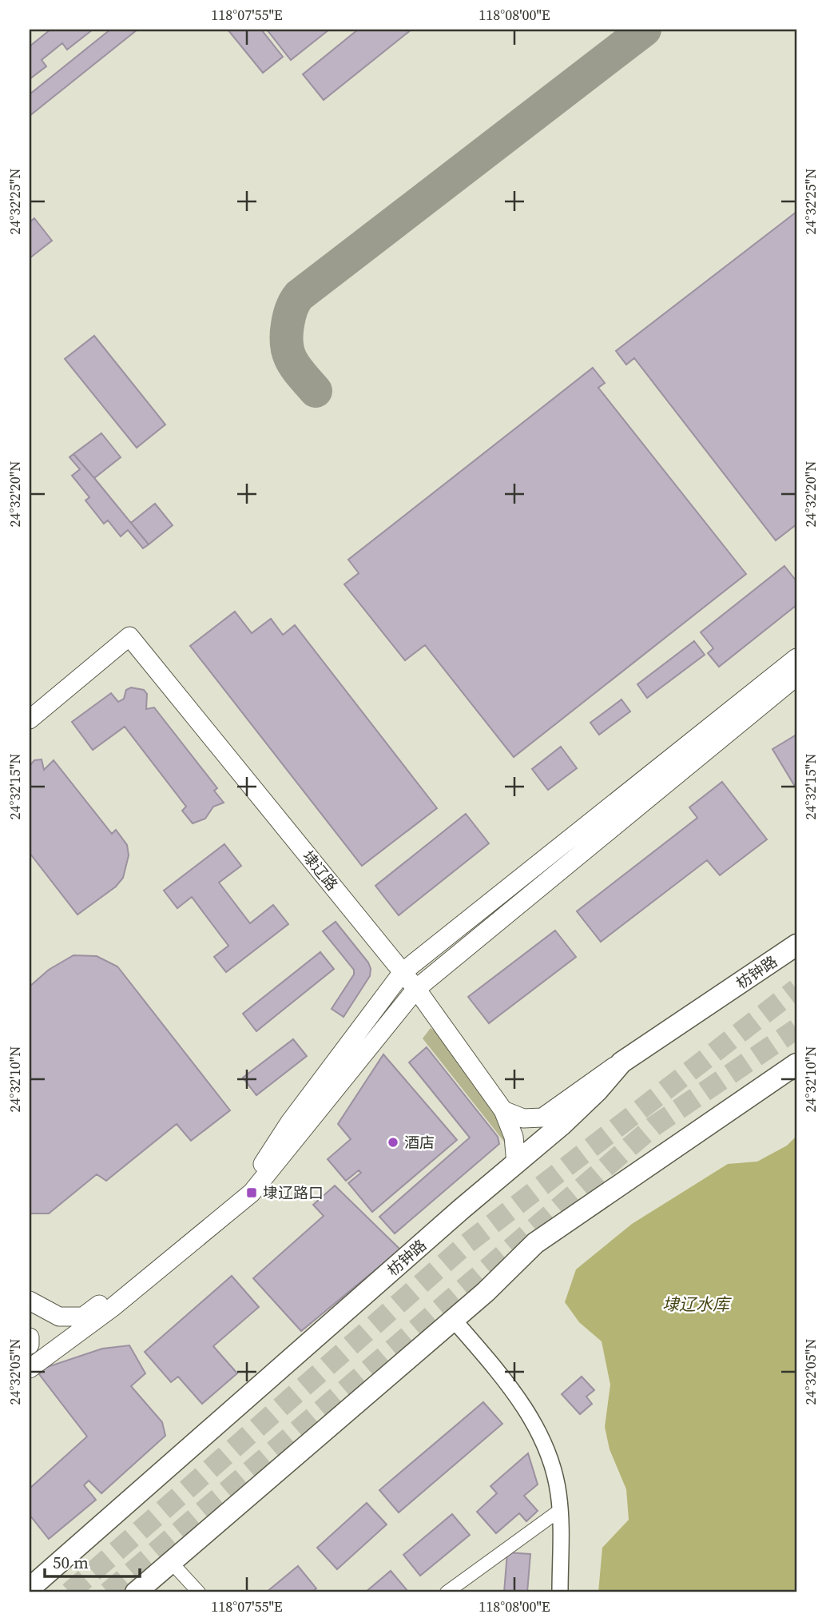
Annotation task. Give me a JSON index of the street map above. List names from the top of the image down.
{
  "streets": {
    "highway": ["枋钟路"],
    "main road": ["埭辽路"]
  },
  "crossings": [
    ["埭辽路", "枋钟路"]
  ],
  "water": ["埭辽水库"],
  "places": {
    "other": ["酒店"],
    "transit": ["埭辽路口"]
  },
  "scale_bar": "50 m",
  "coordinates": [
    "118°07'55\"E",
    "118°08'00\"E",
    "24°32'25\"N",
    "24°32'20\"N",
    "24°32'15\"N",
    "24°32'10\"N",
    "24°32'05\"N"
  ]
}
